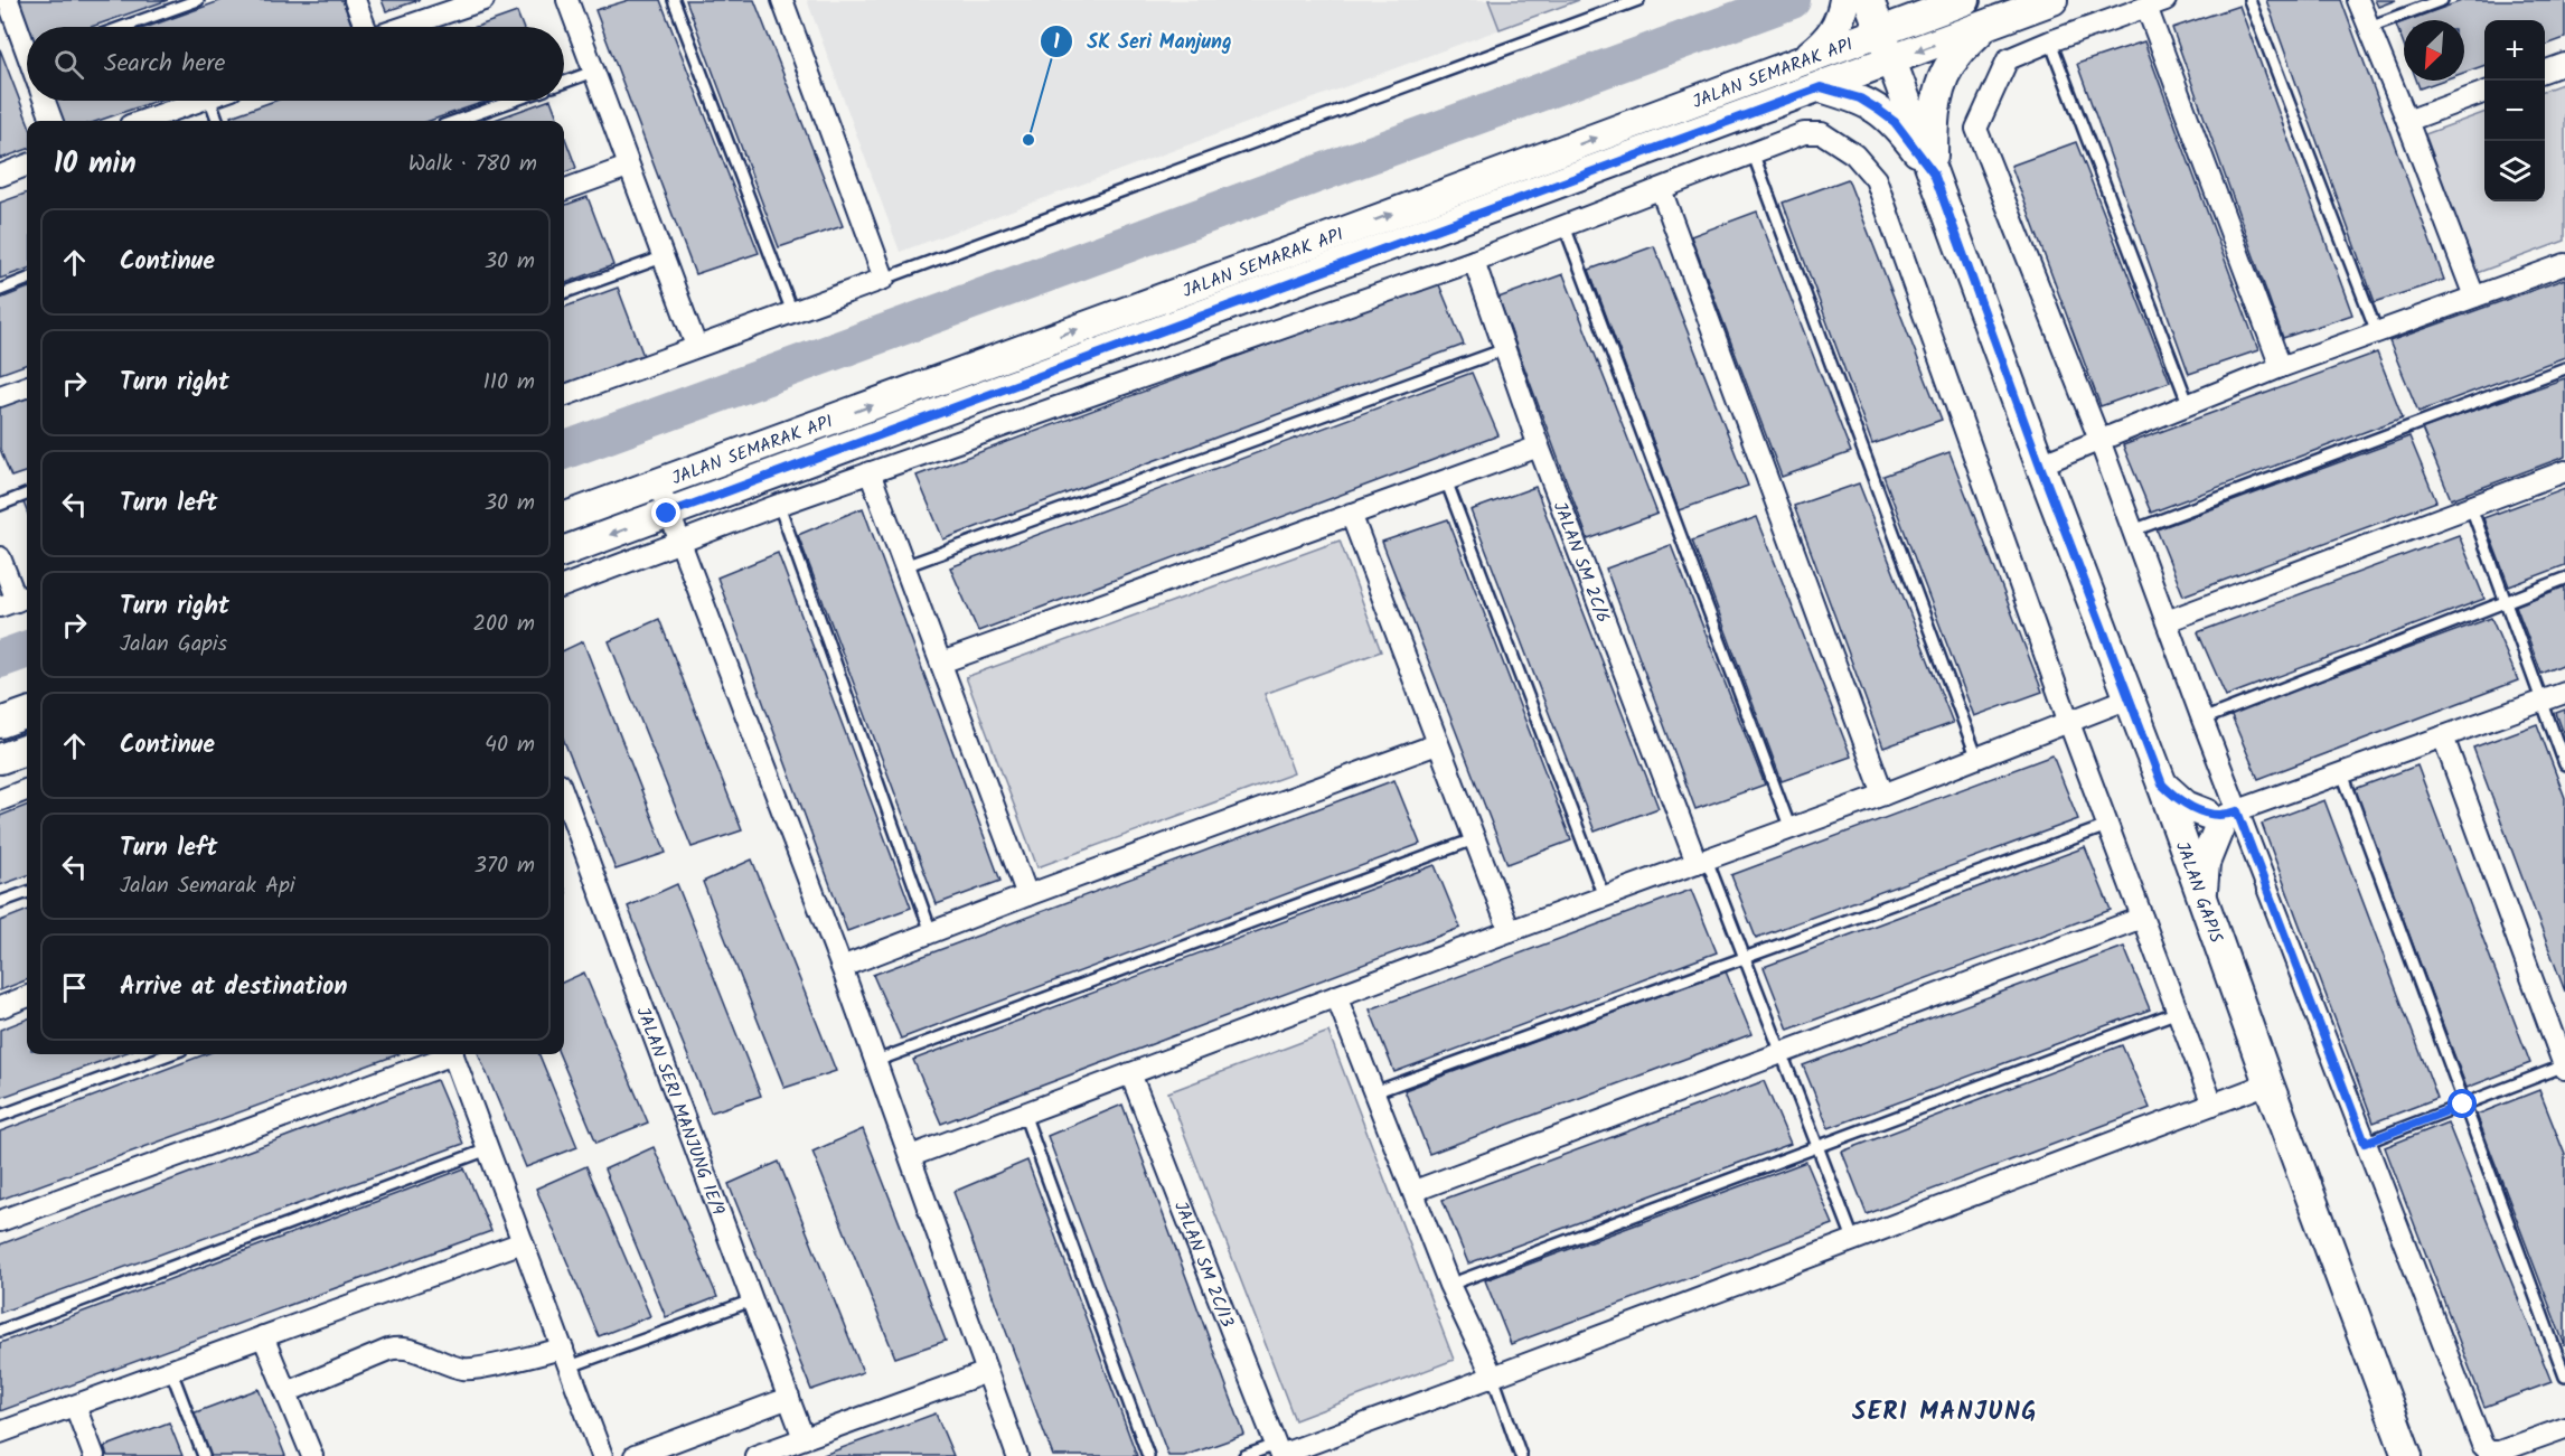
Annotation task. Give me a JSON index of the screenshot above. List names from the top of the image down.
{
  "streets": {
    "street": [
      "JALAN SEMARAK API",
      "JALAN SM 2C/6",
      "JALAN GAPIS",
      "JALAN SERI MANJUNG 1E/9",
      "JALAN SM 2C/13"
    ]
  },
  "crossings": [
    ["JALAN SEMARAK API", "JALAN GAPIS"]
  ],
  "districts": ["SERI MANJUNG"],
  "places": ["SK Seri Manjung"],
  "north": "bottom left",
  "page": {
    "map_buttons": ["+", "−"],
    "search": "Search here",
    "heading": ["10 min", "Walk · 780 m"],
    "list": [
      ["Continue", "30 m"],
      ["Turn right", "110 m"],
      ["Turn left", "30 m"],
      ["Turn right", "Jalan Gapis", "200 m"],
      ["Continue", "40 m"],
      ["Turn left", "Jalan Semarak Api", "370 m"],
      "Arrive at destination"
    ]
  }
}
